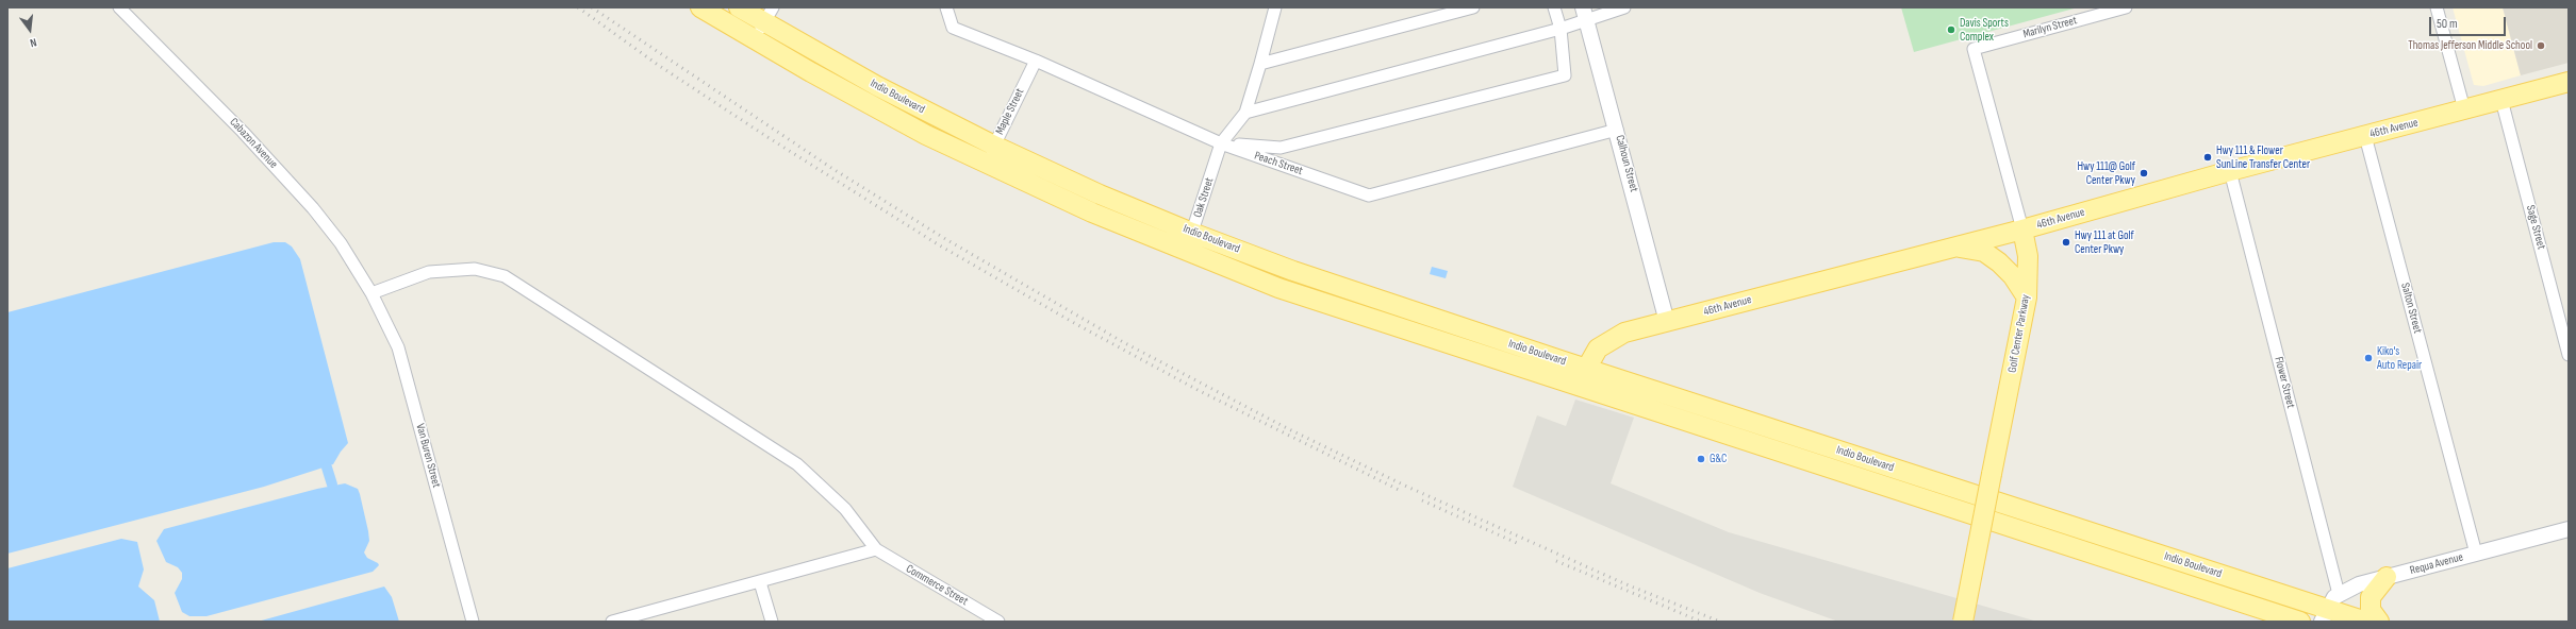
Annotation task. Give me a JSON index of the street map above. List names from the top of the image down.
{
  "streets": {
    "main road": ["Indio Boulevard", "46th Avenue", "Golf Center Parkway"],
    "street": [
      "Marilyn Street",
      "Maple Street",
      "Cabazon Avenue",
      "Peach Street",
      "Calhoun Street",
      "Oak Street",
      "Sage Street",
      "Salton Street",
      "Flower Street",
      "Van Buren Street",
      "Requa Avenue",
      "Commerce Street"
    ]
  },
  "crossings": [
    ["Marilyn Street", "Golf Center Parkway"],
    ["Indio Boulevard", "Maple Street"],
    ["Indio Boulevard", "46th Avenue"],
    ["Indio Boulevard", "Oak Street"],
    ["Indio Boulevard", "Flower Street"],
    ["Indio Boulevard", "Requa Avenue"],
    ["Maple Street", "Peach Street"],
    ["46th Avenue", "Calhoun Street"],
    ["46th Avenue", "Sage Street"],
    ["46th Avenue", "Salton Street"],
    ["46th Avenue", "Golf Center Parkway"],
    ["46th Avenue", "Flower Street"],
    ["Cabazon Avenue", "Van Buren Street"],
    ["Peach Street", "Calhoun Street"],
    ["Peach Street", "Oak Street"],
    ["Salton Street", "Requa Avenue"],
    ["Flower Street", "Requa Avenue"]
  ],
  "places": [
    "Davis Sports Complex",
    "Thomas Jefferson Middle School",
    "Hwy 111 & Flower SunLine Transfer Center",
    "Hwy 111@ Golf Center Pkwy",
    "Hwy 111 at Golf Center Pkwy",
    "Kiko's Auto Repair",
    "G&C"
  ],
  "scale_bar": "50 m",
  "north": "bottom"
}
